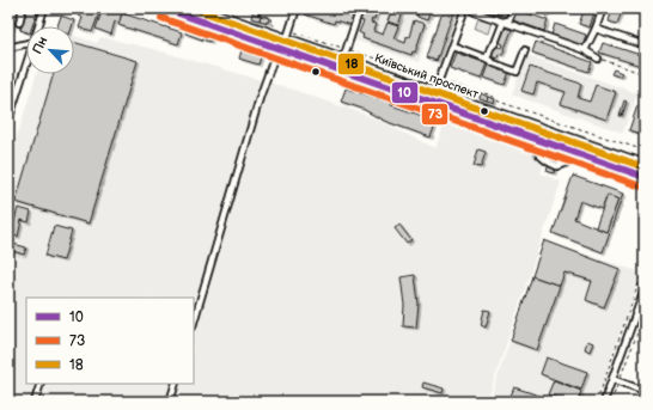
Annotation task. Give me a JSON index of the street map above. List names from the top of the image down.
{
  "streets": {
    "main road": ["Київський проспект"]
  },
  "lines": ["transit line 10", "transit line 18", "transit line 73"],
  "legend": ["10", "73", "18"],
  "north": "top left"
}
